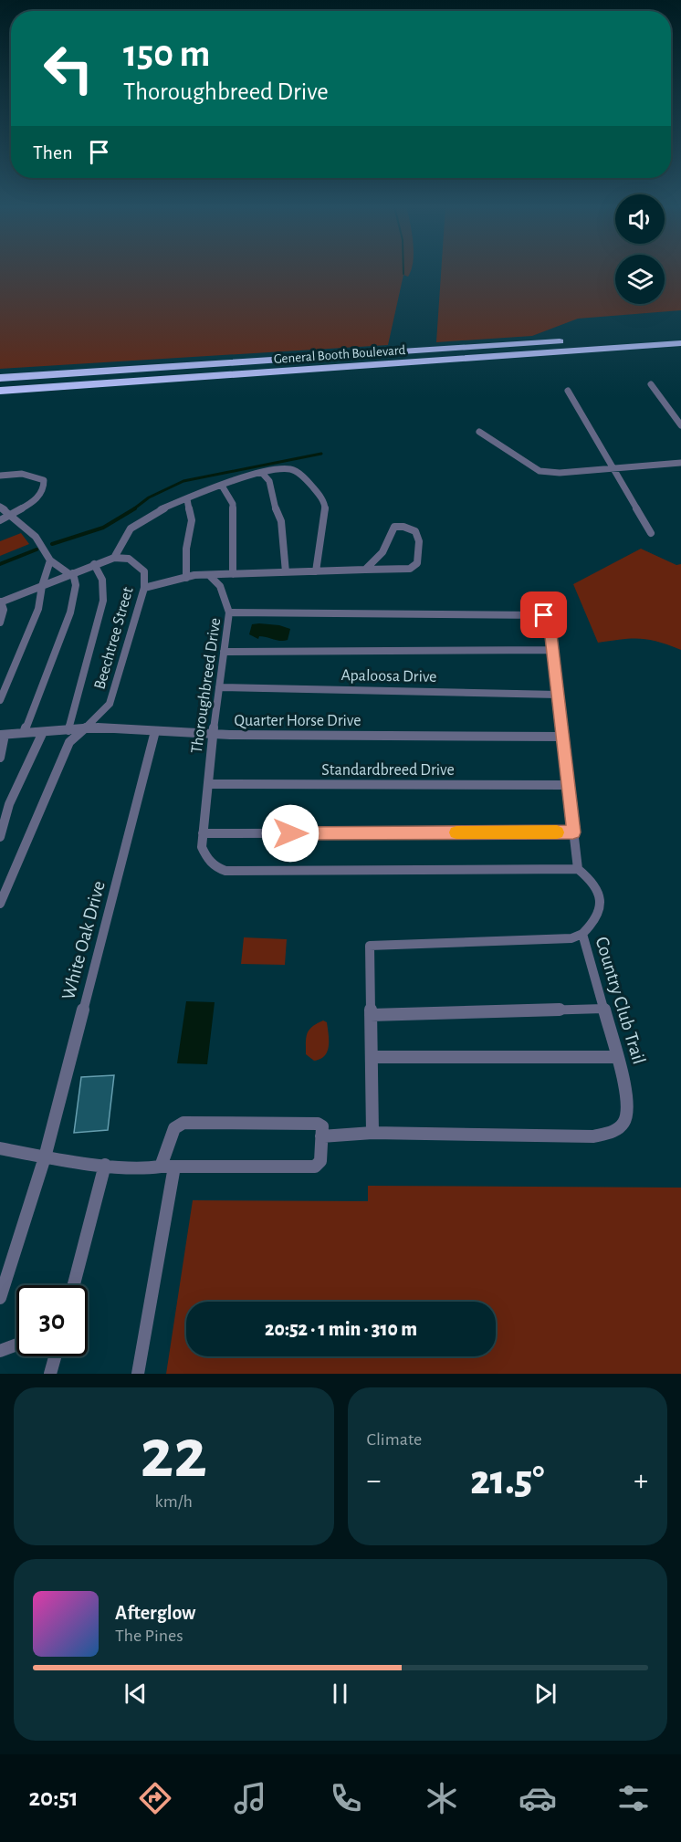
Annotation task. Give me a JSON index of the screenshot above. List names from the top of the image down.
{
  "streets": {
    "highway": ["General Booth Boulevard"],
    "street": [
      "Beechtree Street",
      "Apaloosa Drive",
      "Thoroughbreed Drive",
      "Quarter Horse Drive",
      "Standardbreed Drive",
      "White Oak Drive",
      "Country Club Trail"
    ]
  },
  "crossings": [
    ["Beechtree Street", "Quarter Horse Drive"],
    ["Apaloosa Drive", "Thoroughbreed Drive"],
    ["Thoroughbreed Drive", "Quarter Horse Drive"],
    ["Thoroughbreed Drive", "Standardbreed Drive"],
    ["Quarter Horse Drive", "White Oak Drive"]
  ],
  "page": {
    "turn": ["150 m", "Thoroughbreed Drive"],
    "then": "Then",
    "limit": "30",
    "trip": "20:52 · 1 min · 310 m",
    "tile": [
      ["22", "km/h"],
      "Climate"
    ],
    "heat": ["−", "21.5°", "+"],
    "song": ["Afterglow", "The Pines"],
    "tabs": "20:51"
  }
}
